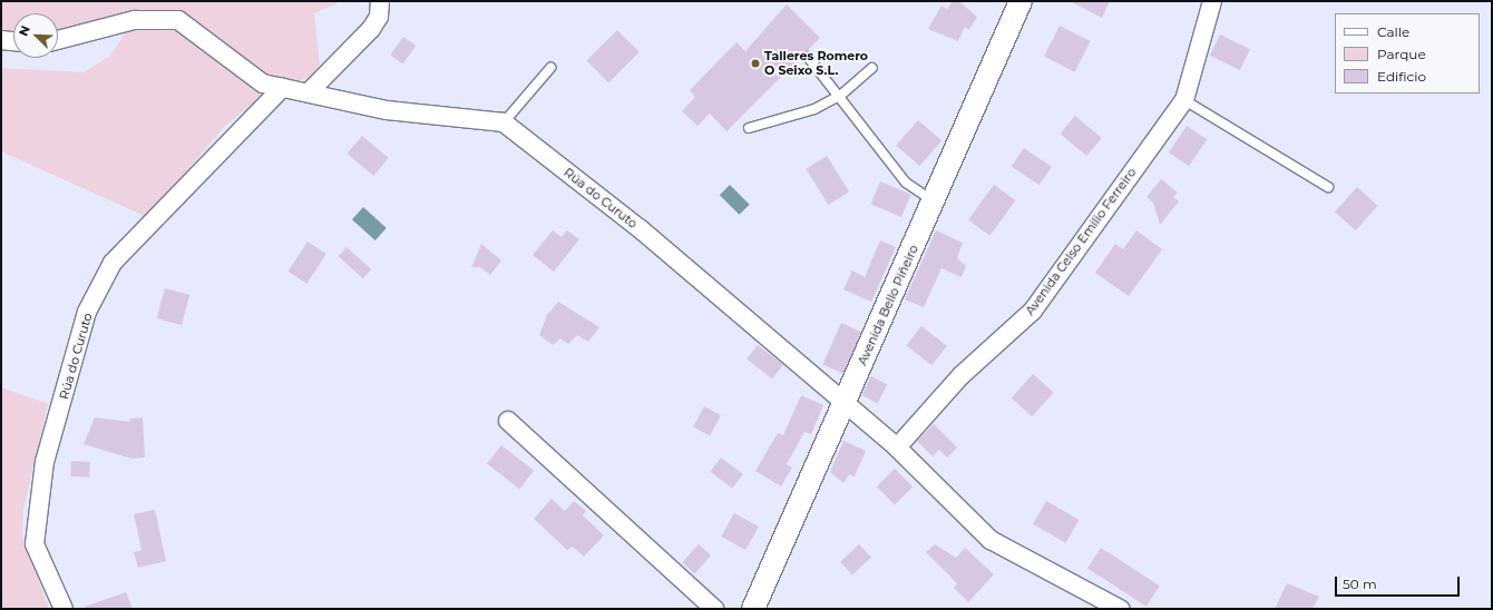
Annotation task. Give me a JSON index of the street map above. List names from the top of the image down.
{
  "streets": {
    "street": ["Rúa do Curuto", "Avenida Celso Emilio Ferreiro", "Avenida Bello Piñeiro"]
  },
  "crossings": [
    ["Rúa do Curuto", "Avenida Bello Piñeiro"]
  ],
  "places": ["Talleres Romero O Seixo S.L."],
  "legend": ["Calle", "Parque", "Edificio"],
  "scale_bar": "50 m",
  "north": "top left"
}
